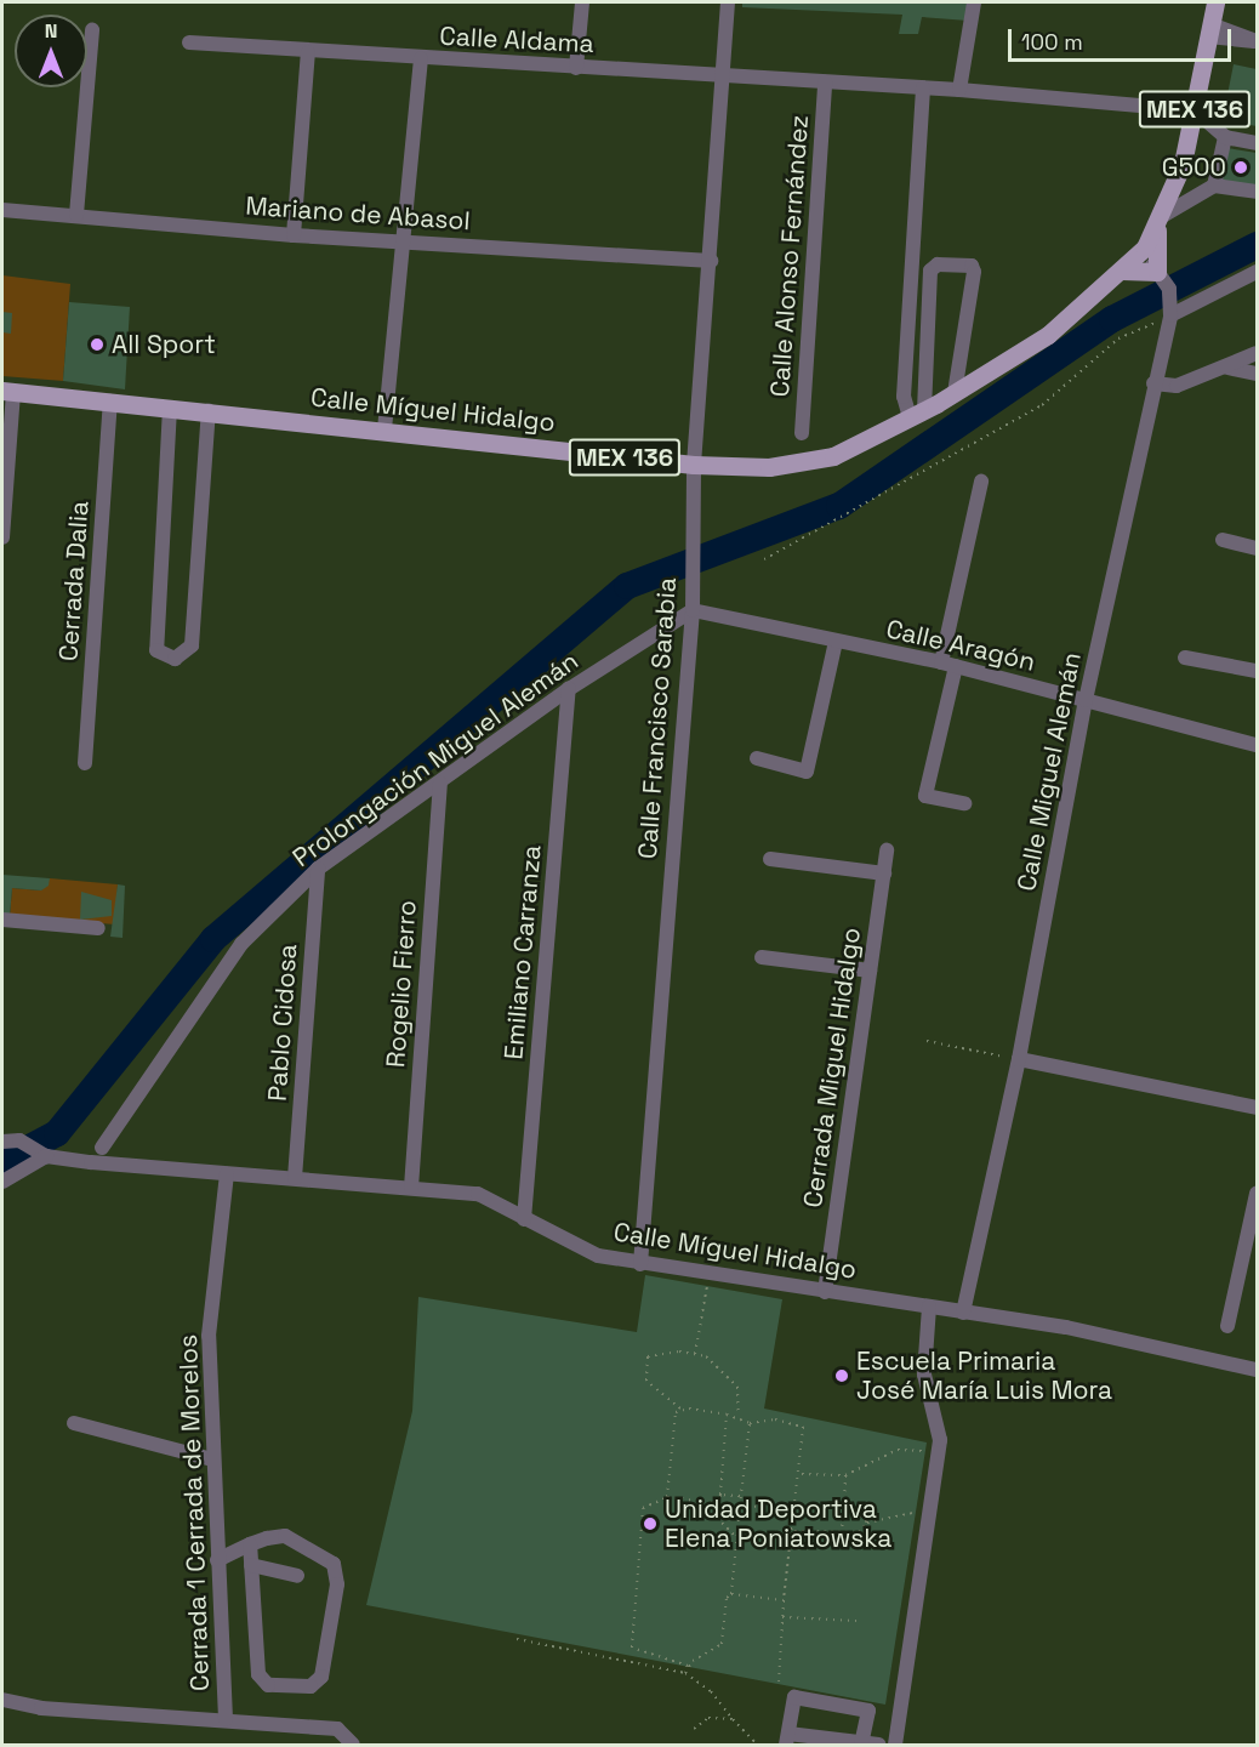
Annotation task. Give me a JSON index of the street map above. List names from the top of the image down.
{
  "streets": {
    "main road": ["MEX 136", "Calle Míguel Hidalgo"],
    "street": [
      "Calle Aldama",
      "Mariano de Abasol",
      "Calle Alonso Fernández",
      "Cerrada Dalia",
      "Calle Aragón",
      "Calle Francisco Sarabia",
      "Prolongación Miguel Alemán",
      "Calle Miguel Alemán",
      "Emiliano Carranza",
      "Rogelio Fierro",
      "Pablo Cidosa",
      "Cerrada Miguel Hidalgo",
      "Cerrada 1 Cerrada de Morelos"
    ]
  },
  "crossings": [
    ["Calle Aldama", "Calle Alonso Fernández"],
    ["Calle Aldama", "Calle Míguel Hidalgo"],
    ["Calle Aldama", "Calle Francisco Sarabia"],
    ["Mariano de Abasol", "Calle Francisco Sarabia"],
    ["Calle Míguel Hidalgo", "Cerrada Dalia"],
    ["Calle Míguel Hidalgo", "Calle Francisco Sarabia"],
    ["Calle Míguel Hidalgo", "Calle Miguel Alemán"],
    ["Calle Míguel Hidalgo", "Emiliano Carranza"],
    ["Calle Míguel Hidalgo", "Rogelio Fierro"],
    ["Calle Míguel Hidalgo", "Pablo Cidosa"],
    ["Calle Míguel Hidalgo", "Cerrada Miguel Hidalgo"],
    ["Calle Míguel Hidalgo", "Cerrada 1 Cerrada de Morelos"],
    ["Calle Aragón", "Calle Francisco Sarabia"],
    ["Calle Aragón", "Prolongación Miguel Alemán"],
    ["Calle Aragón", "Calle Miguel Alemán"],
    ["Calle Francisco Sarabia", "Prolongación Miguel Alemán"],
    ["Prolongación Miguel Alemán", "Emiliano Carranza"],
    ["Prolongación Miguel Alemán", "Rogelio Fierro"],
    ["Prolongación Miguel Alemán", "Pablo Cidosa"]
  ],
  "places": [
    "G500",
    "All Sport",
    "Escuela Primaria José María Luis Mora",
    "Unidad Deportiva Elena Poniatowska"
  ],
  "scale_bar": "100 m",
  "north": "top"
}
